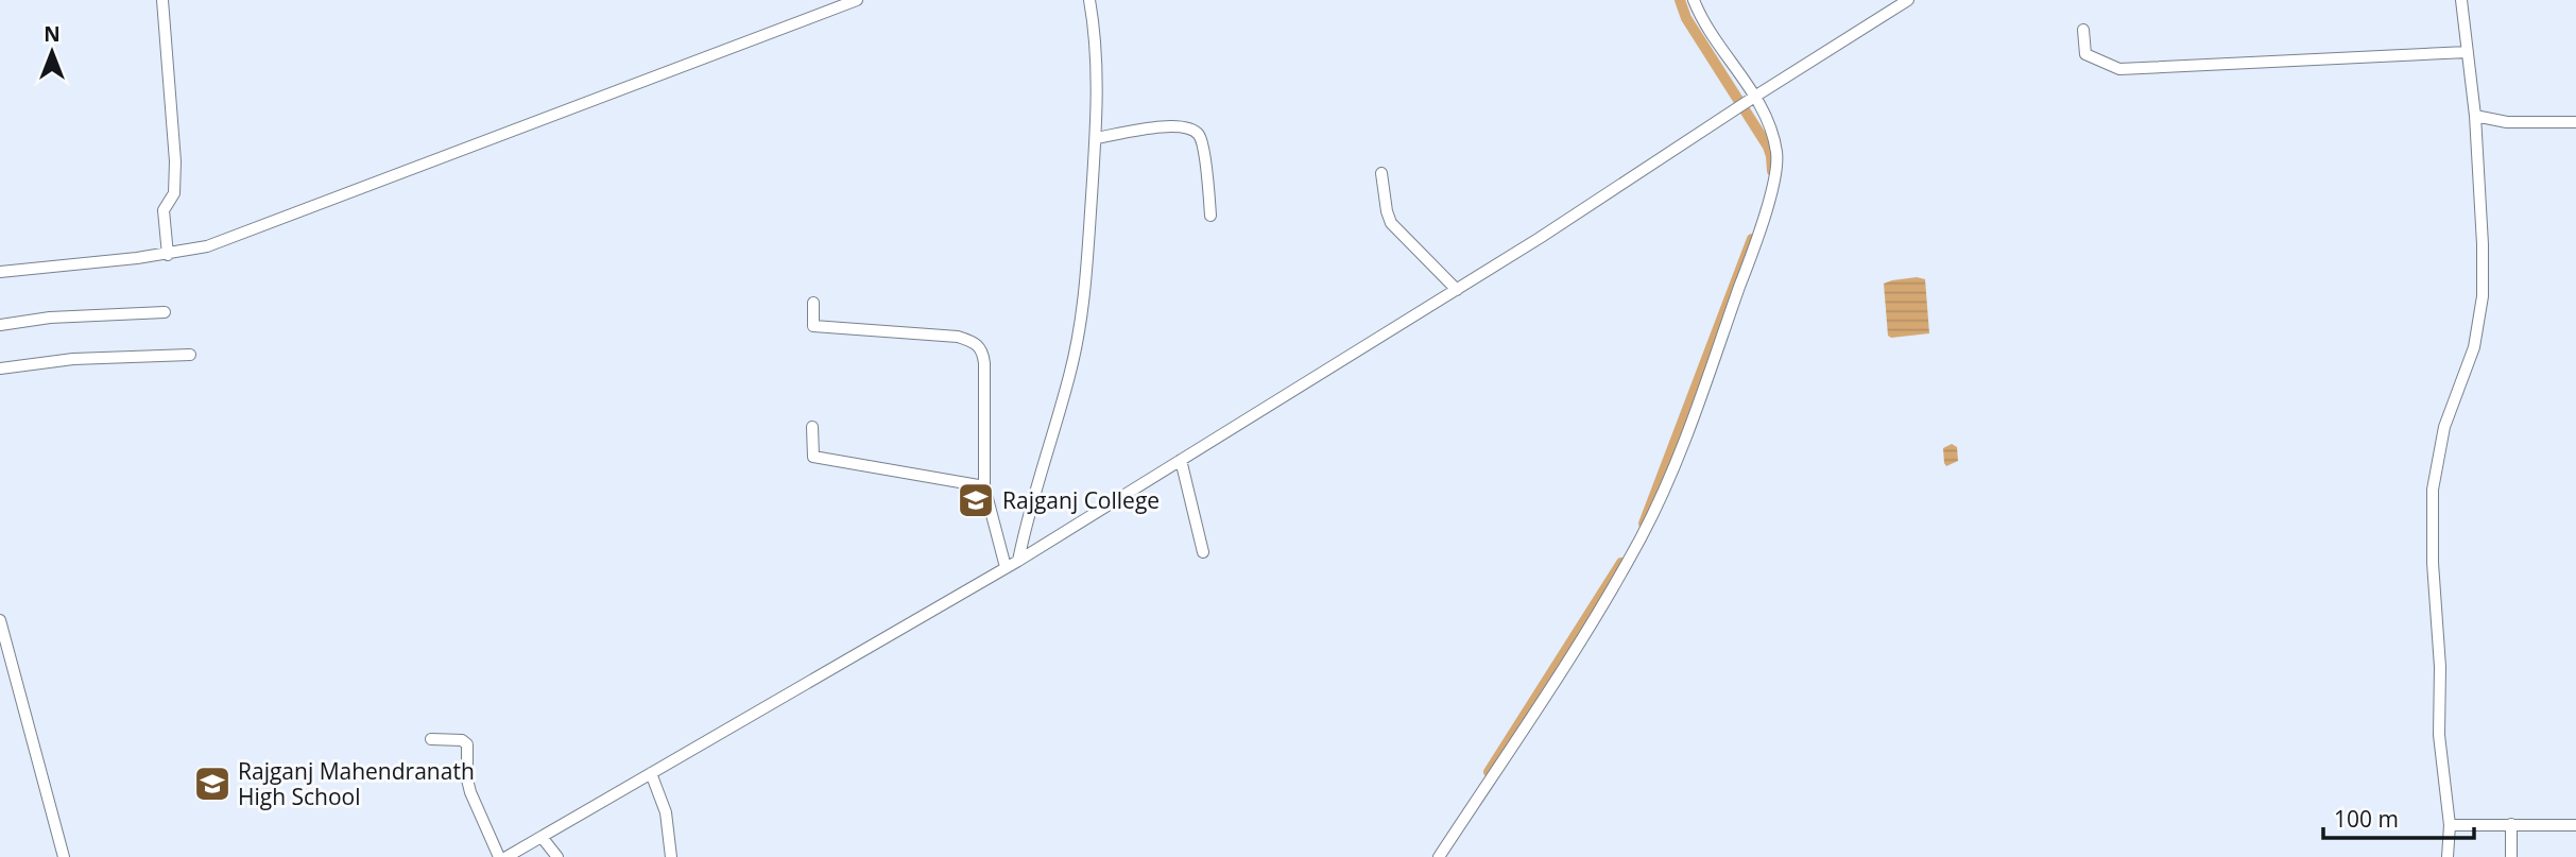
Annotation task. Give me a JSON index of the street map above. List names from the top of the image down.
{
  "places": {
    "school or university": ["Rajganj College", "Rajganj Mahendranath High School"]
  },
  "scale_bar": "100 m",
  "north": "top"
}
